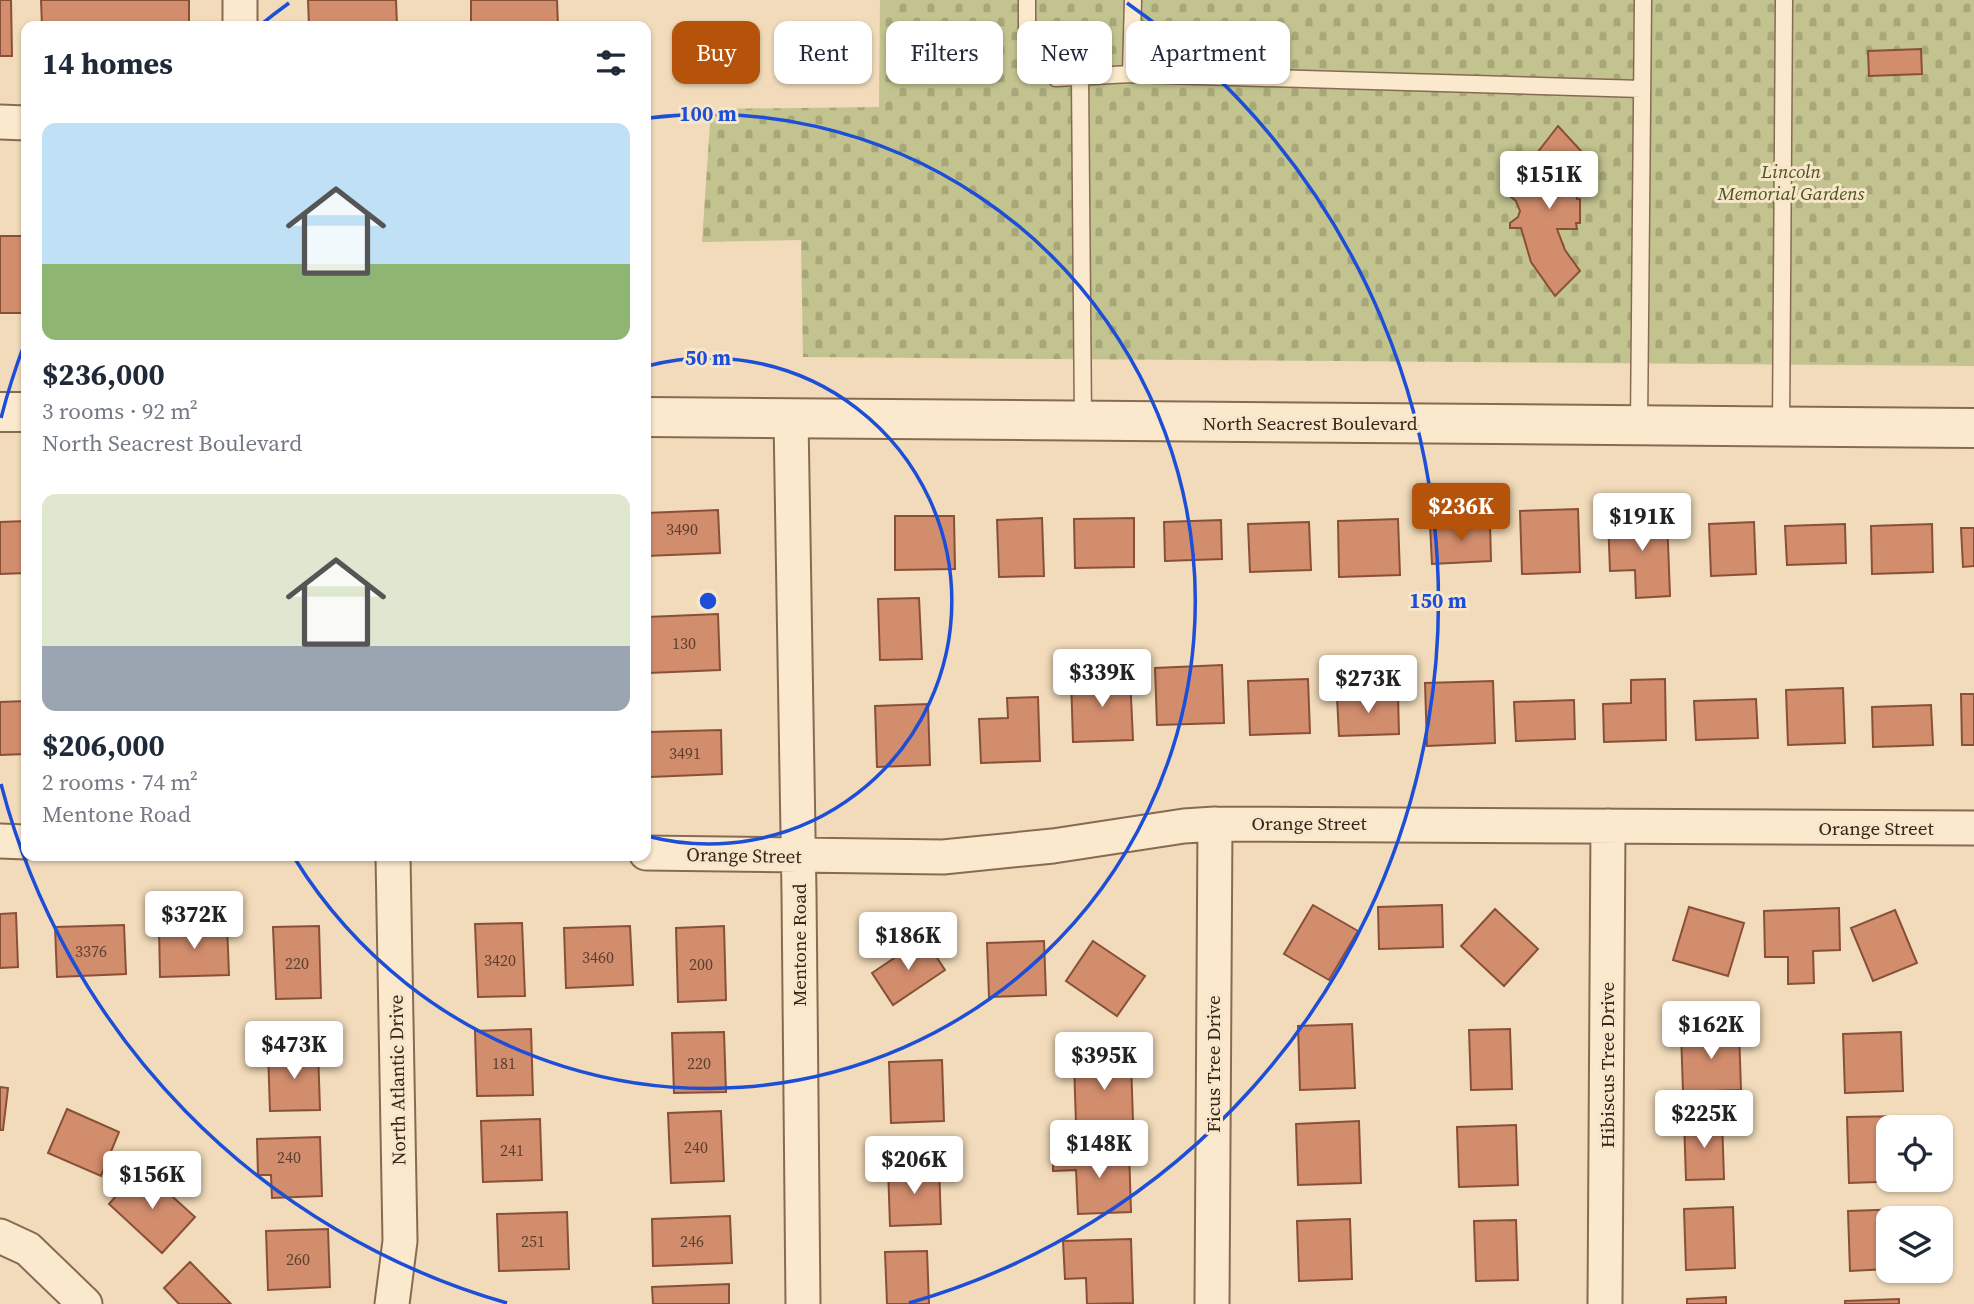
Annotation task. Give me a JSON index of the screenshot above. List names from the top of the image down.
{
  "streets": {
    "street": [
      "North Seacrest Boulevard",
      "Orange Street",
      "Mentone Road",
      "Ficus Tree Drive",
      "Hibiscus Tree Drive",
      "North Atlantic Drive"
    ]
  },
  "crossings": [
    ["North Seacrest Boulevard", "Mentone Road"],
    ["Orange Street", "Mentone Road"],
    ["Orange Street", "Ficus Tree Drive"],
    ["Orange Street", "Hibiscus Tree Drive"]
  ],
  "parks": ["Lincoln Memorial Gardens"],
  "house_numbers": [
    "3490",
    "130",
    "3491",
    "3376",
    "3460",
    "3420",
    "220",
    "200",
    "181",
    "220",
    "240",
    "241",
    "240",
    "251",
    "246",
    "260"
  ],
  "page": {
    "chip": [
      "Buy",
      "Rent",
      "Filters",
      "New",
      "Apartment"
    ],
    "heading": "14 homes",
    "list": [
      {
        "name": "$236,000",
        "note": "3 rooms · 92 m² · North Seacrest Boulevard"
      },
      {
        "name": "$206,000",
        "note": "2 rooms · 74 m² · Mentone Road"
      }
    ],
    "price": [
      "$151K",
      "$236K",
      "$191K",
      "$339K",
      "$273K",
      "$372K",
      "$186K",
      "$162K",
      "$473K",
      "$395K",
      "$225K",
      "$148K",
      "$206K",
      "$156K"
    ]
  },
  "rings": ["100 m", "50 m", "150 m"]
}
